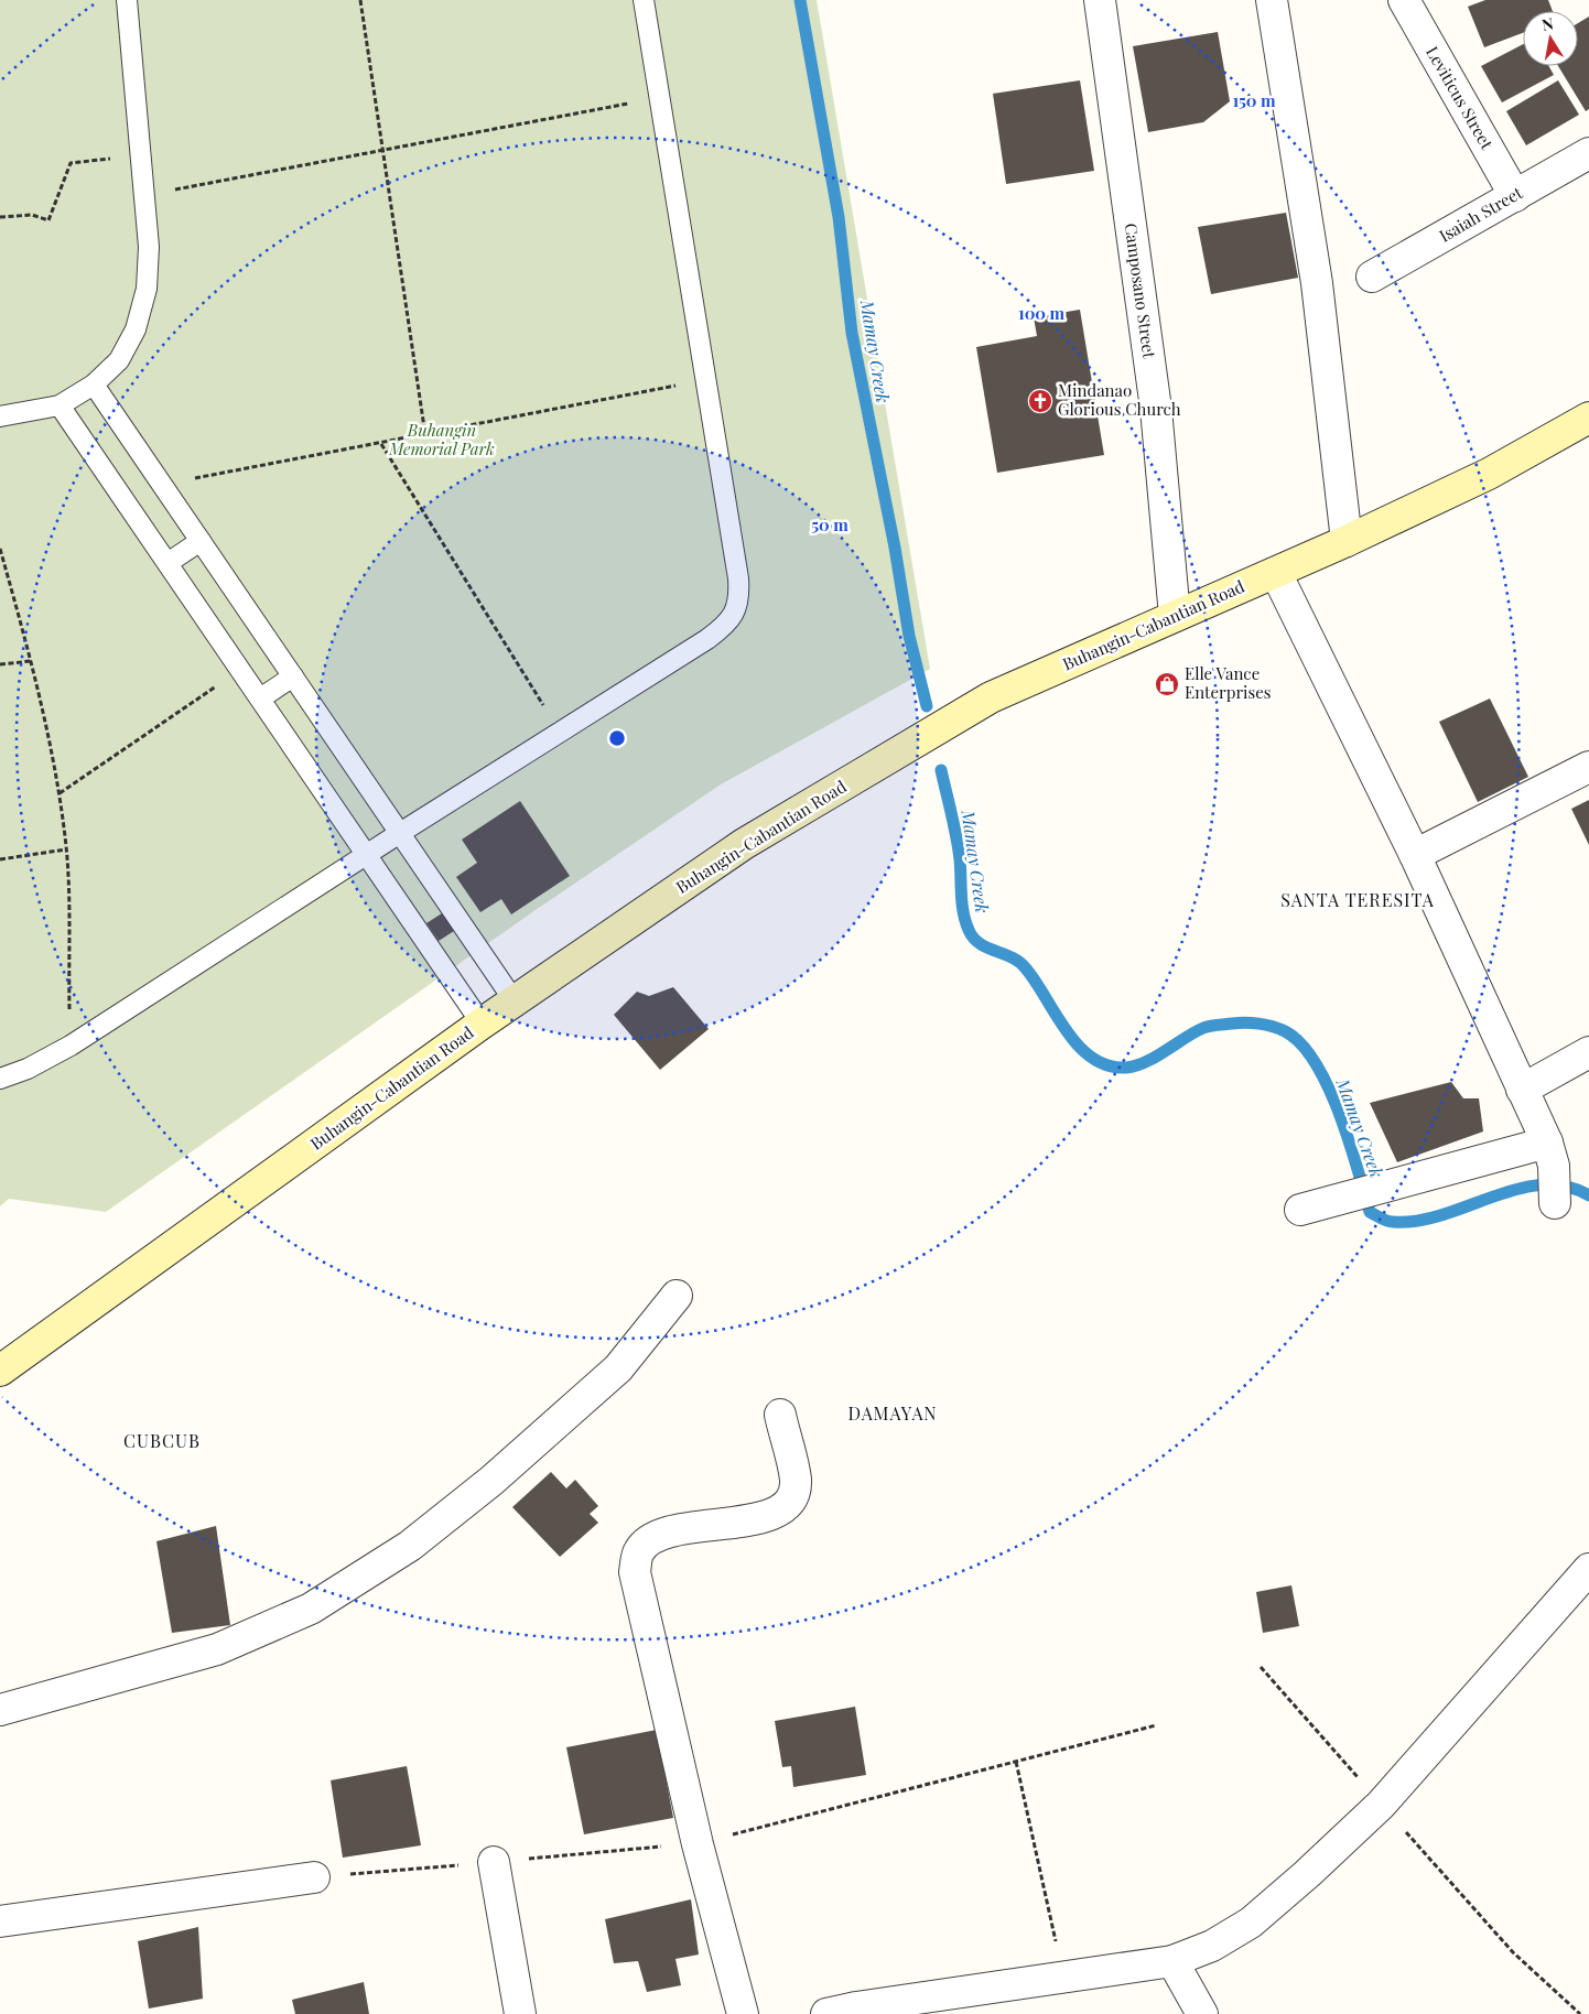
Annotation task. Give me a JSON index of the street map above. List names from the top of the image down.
{
  "streets": {
    "main road": ["Buhangin-Cabantian Road"],
    "street": ["Leviticus Street", "Isaiah Street", "Camposano Street"]
  },
  "crossings": [
    ["Leviticus Street", "Isaiah Street"],
    ["Camposano Street", "Buhangin-Cabantian Road"]
  ],
  "districts": ["SANTA TERESITA", "DAMAYAN", "CUBCUB"],
  "water": ["Mamay Creek"],
  "parks": ["Buhangin Memorial Park"],
  "places": {
    "church": ["Mindanao Glorious Church"],
    "shop": ["Elle Vance Enterprises"]
  },
  "north": "top",
  "rings": ["150 m", "100 m", "50 m"]
}
